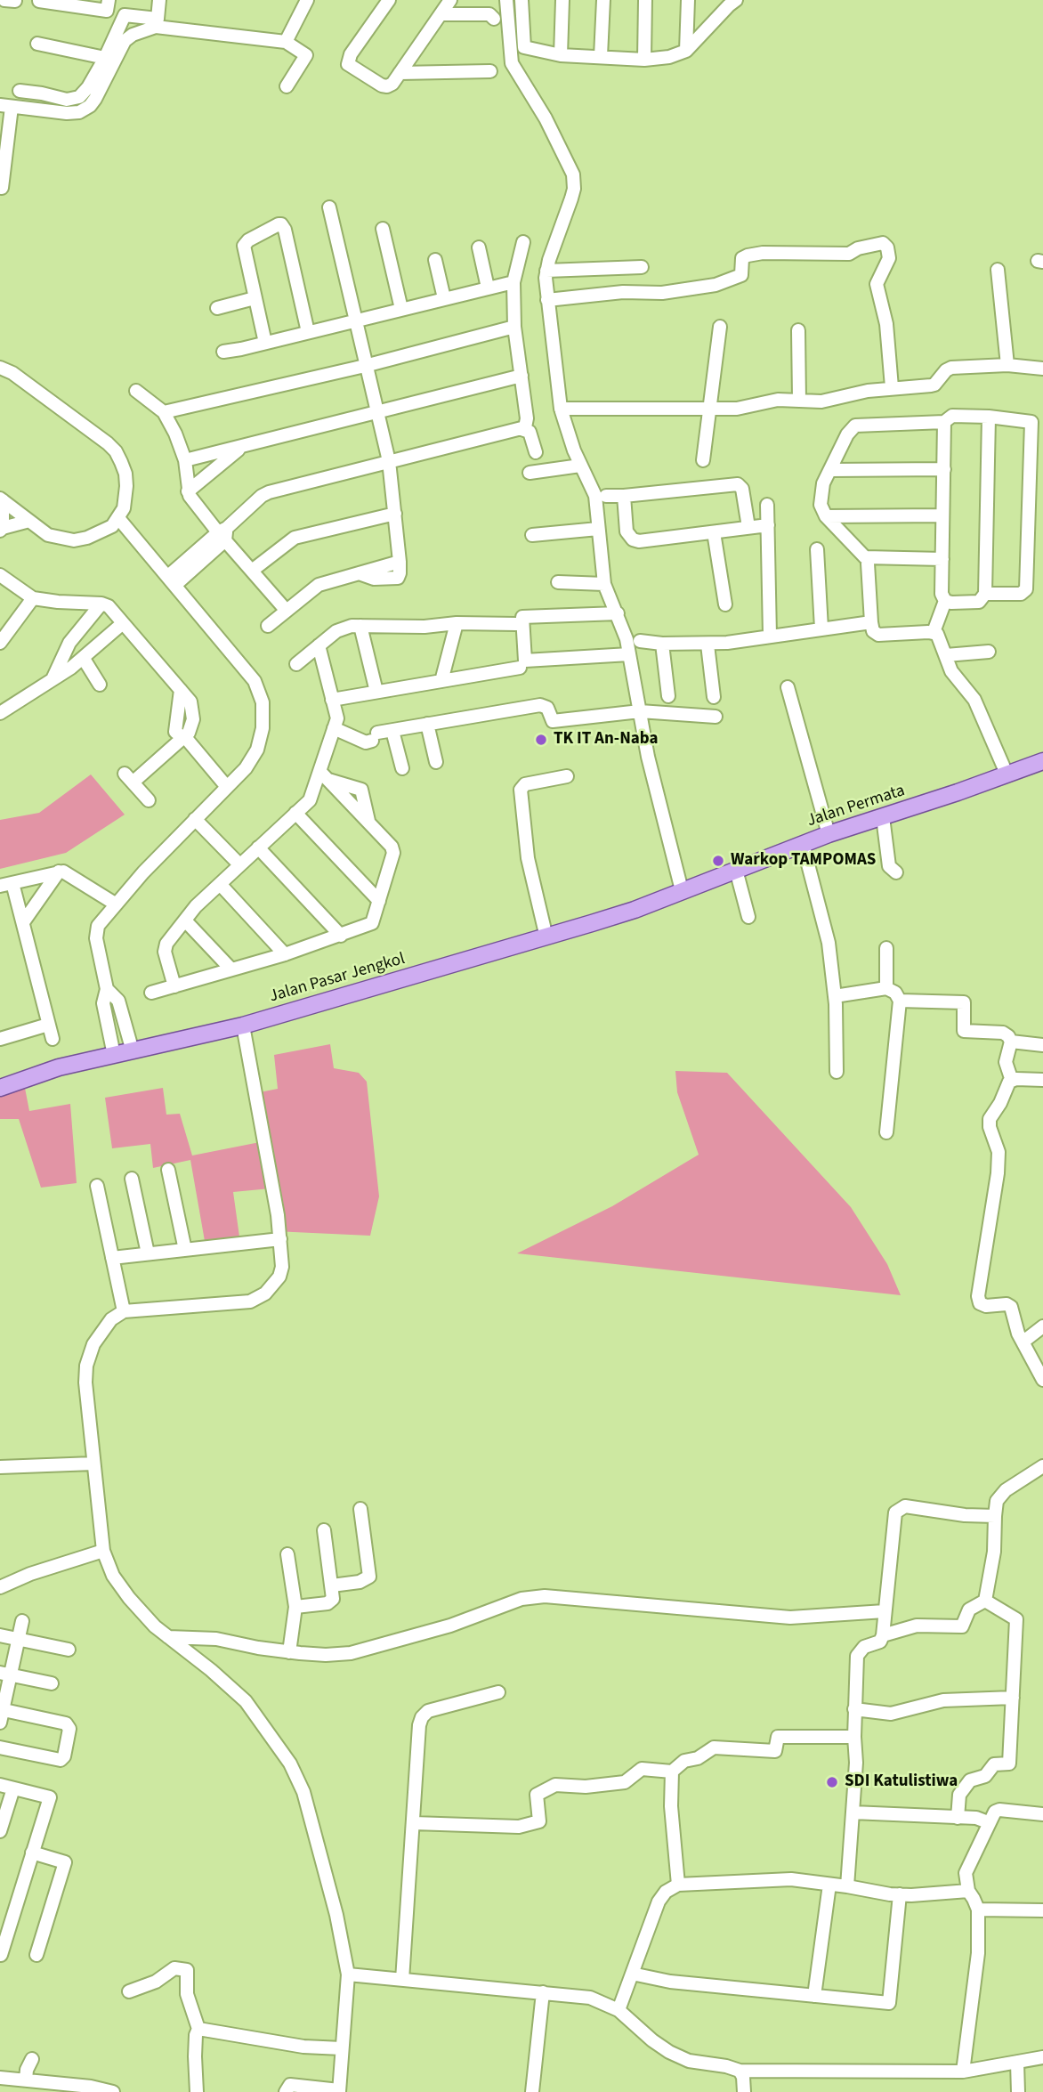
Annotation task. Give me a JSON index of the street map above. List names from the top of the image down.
{
  "streets": {
    "main road": ["Jalan Permata", "Jalan Pasar Jengkol"]
  },
  "crossings": [
    ["Jalan Permata", "Jalan Pasar Jengkol"]
  ],
  "places": ["TK IT An-Naba", "Warkop TAMPOMAS", "SDI Katulistiwa"]
}
